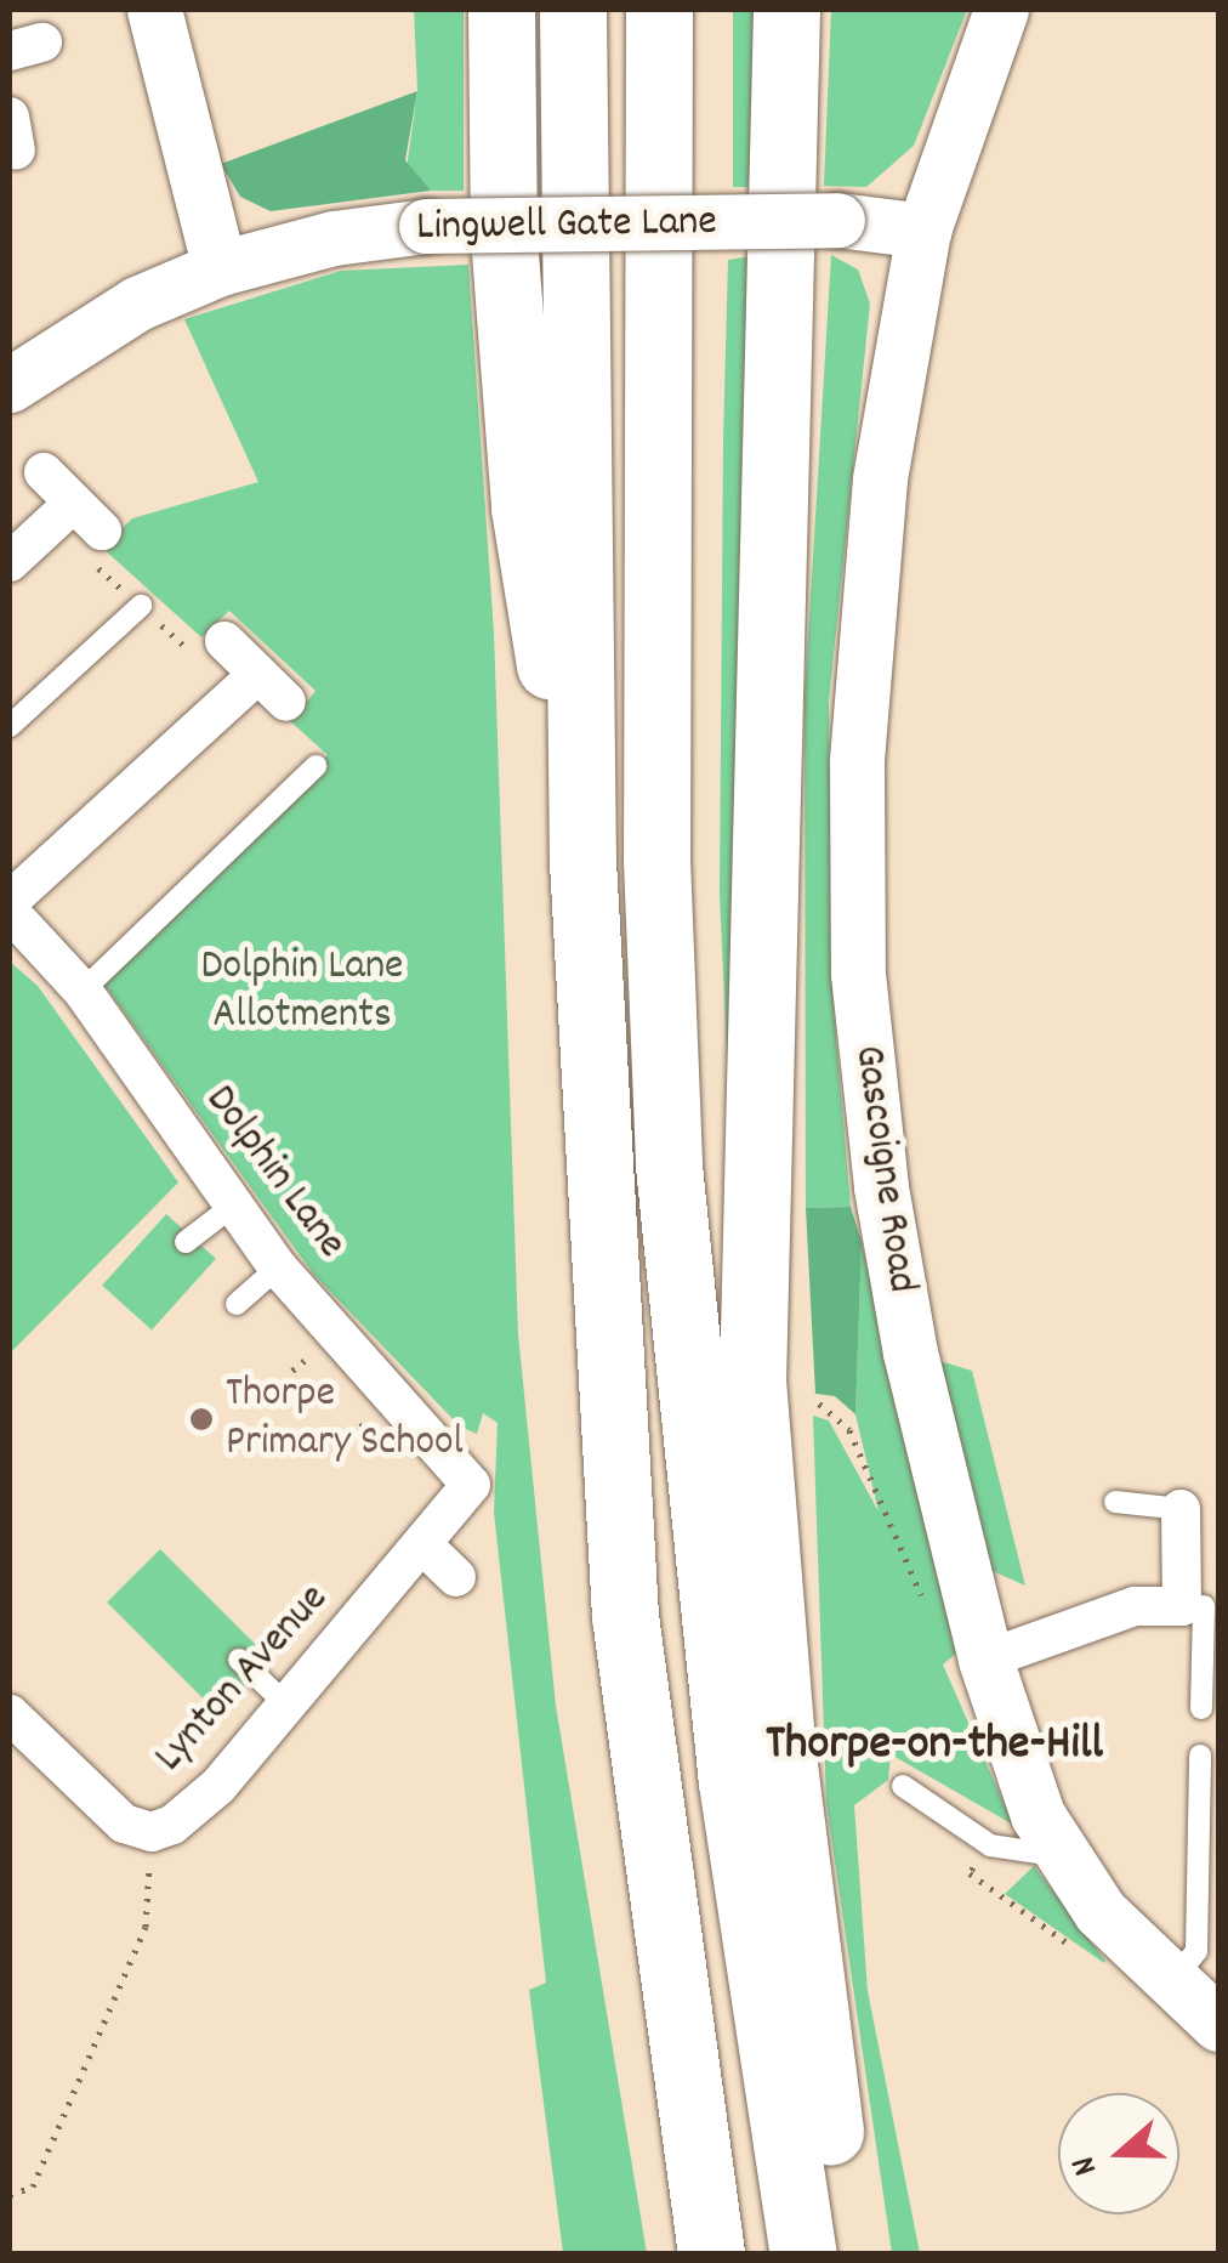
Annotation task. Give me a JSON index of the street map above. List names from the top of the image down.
{
  "streets": {
    "street": [
      "Lingwell Gate Lane",
      "Gascoigne Road",
      "Dolphin Lane",
      "Lynton Avenue"
    ]
  },
  "crossings": [
    ["Lingwell Gate Lane", "Gascoigne Road"],
    ["Dolphin Lane", "Lynton Avenue"]
  ],
  "districts": ["Thorpe-on-the-Hill"],
  "parks": ["Dolphin Lane Allotments"],
  "places": ["Thorpe Primary School"],
  "north": "left"
}
